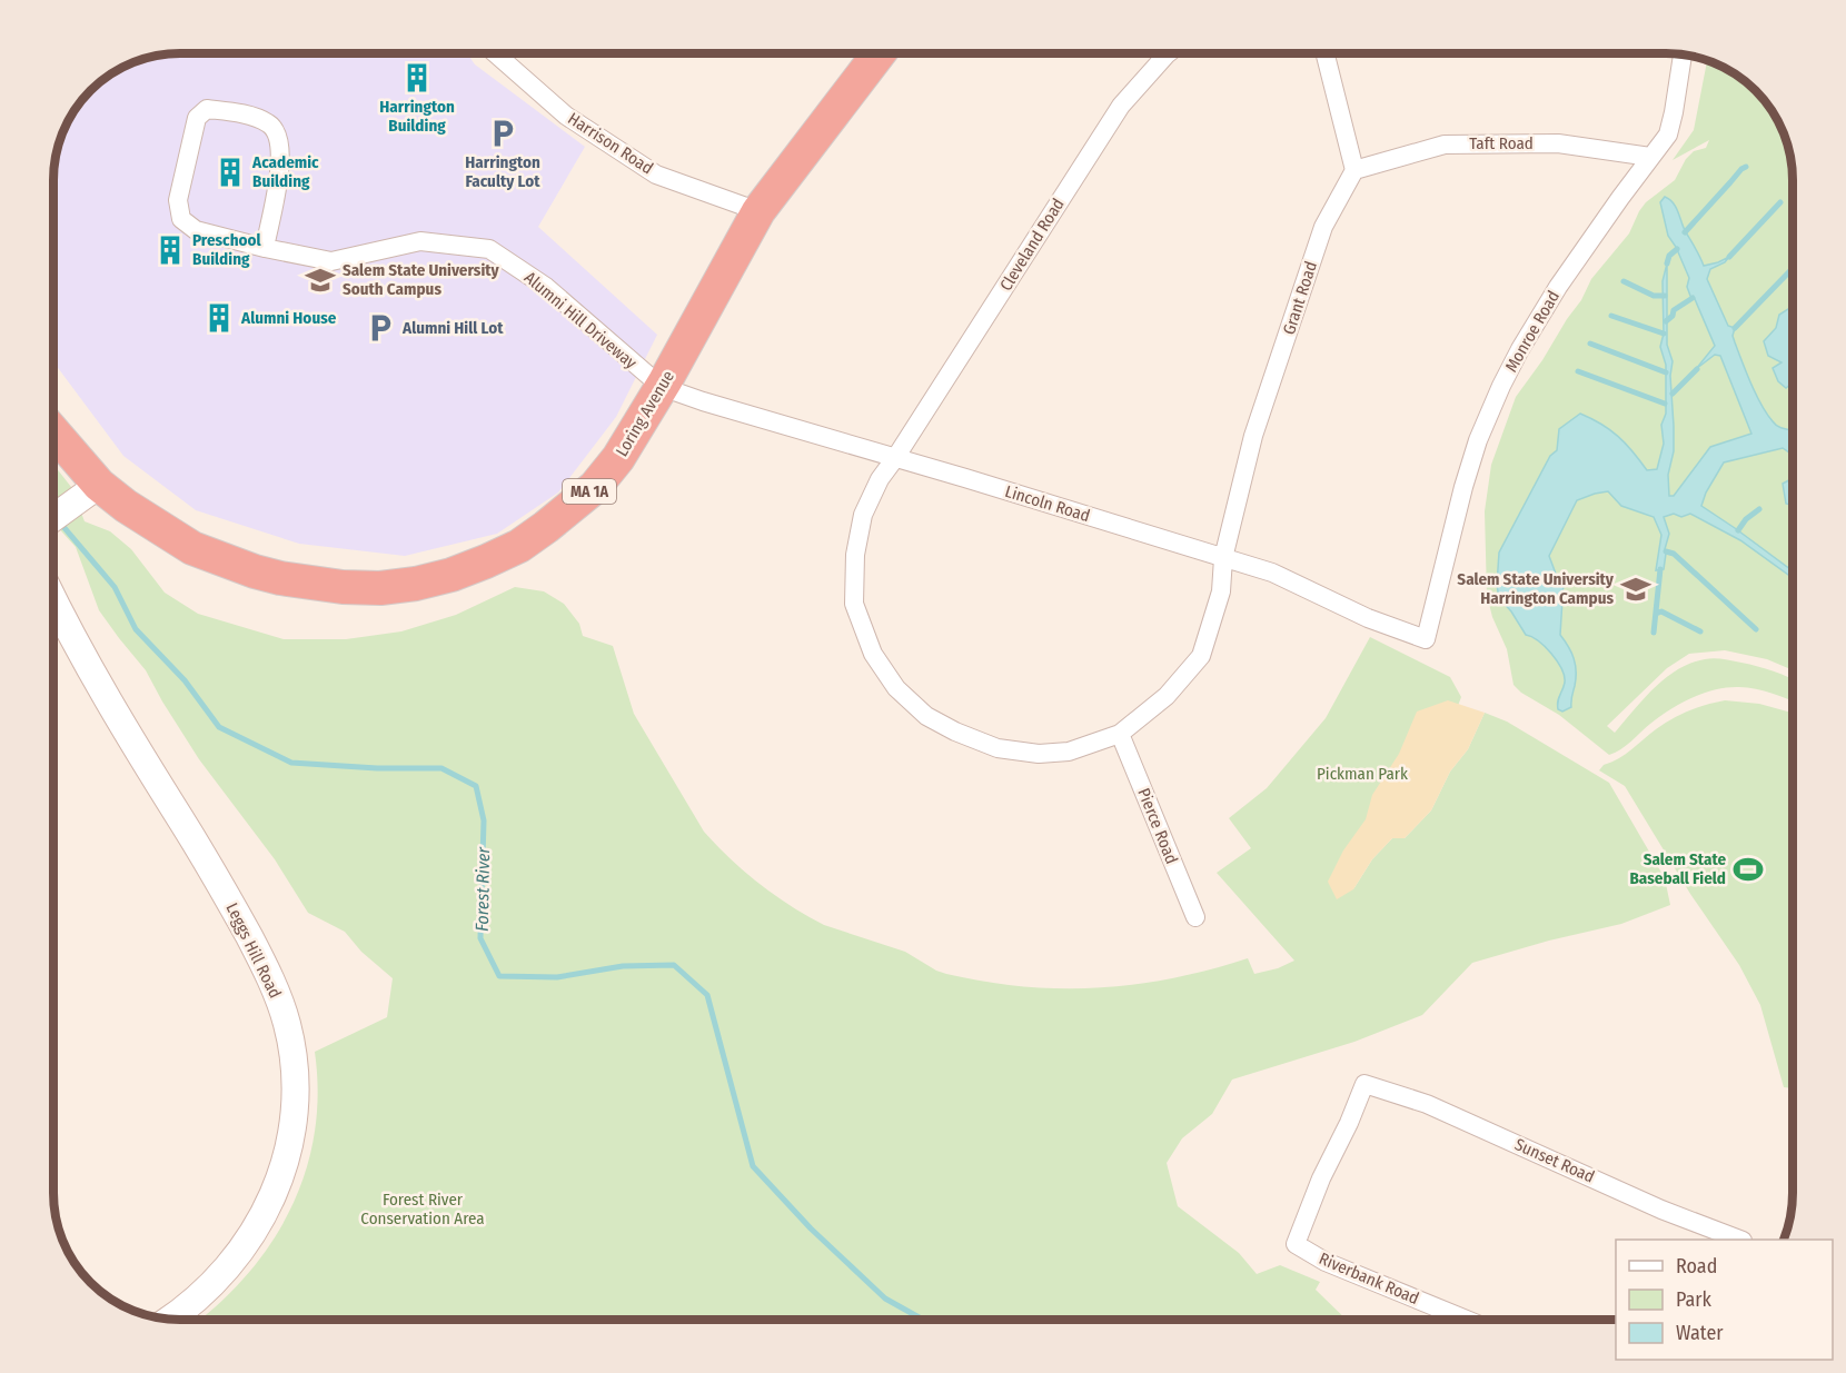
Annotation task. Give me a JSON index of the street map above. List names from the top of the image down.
{
  "streets": {
    "highway": ["Loring Avenue", "MA 1A"],
    "street": [
      "Harrison Road",
      "Taft Road",
      "Cleveland Road",
      "Grant Road",
      "Alumni Hill Driveway",
      "Monroe Road",
      "Lincoln Road",
      "Pierce Road",
      "Leggs Hill Road",
      "Sunset Road",
      "Riverbank Road"
    ]
  },
  "crossings": [
    ["Harrison Road", "Loring Avenue"],
    ["Taft Road", "Grant Road"],
    ["Taft Road", "Monroe Road"],
    ["Cleveland Road", "Grant Road"],
    ["Cleveland Road", "Lincoln Road"],
    ["Cleveland Road", "Pierce Road"],
    ["Grant Road", "Lincoln Road"],
    ["Grant Road", "Pierce Road"],
    ["Alumni Hill Driveway", "Loring Avenue"],
    ["Alumni Hill Driveway", "Lincoln Road"],
    ["Monroe Road", "Lincoln Road"],
    ["Loring Avenue", "Lincoln Road"],
    ["Sunset Road", "Riverbank Road"]
  ],
  "water": ["Forest River"],
  "parks": ["Pickman Park", "Forest River Conservation Area"],
  "places": {
    "building": [
      "Harrington Building",
      "Academic Building",
      "Preschool Building",
      "Alumni House"
    ],
    "parking": ["Harrington Faculty Lot", "Alumni Hill Lot"],
    "school or university": ["Salem State University South Campus", "Salem State University Harrington Campus"],
    "sports": ["Salem State Baseball Field"]
  },
  "legend": ["Road", "Park", "Water"]
}
